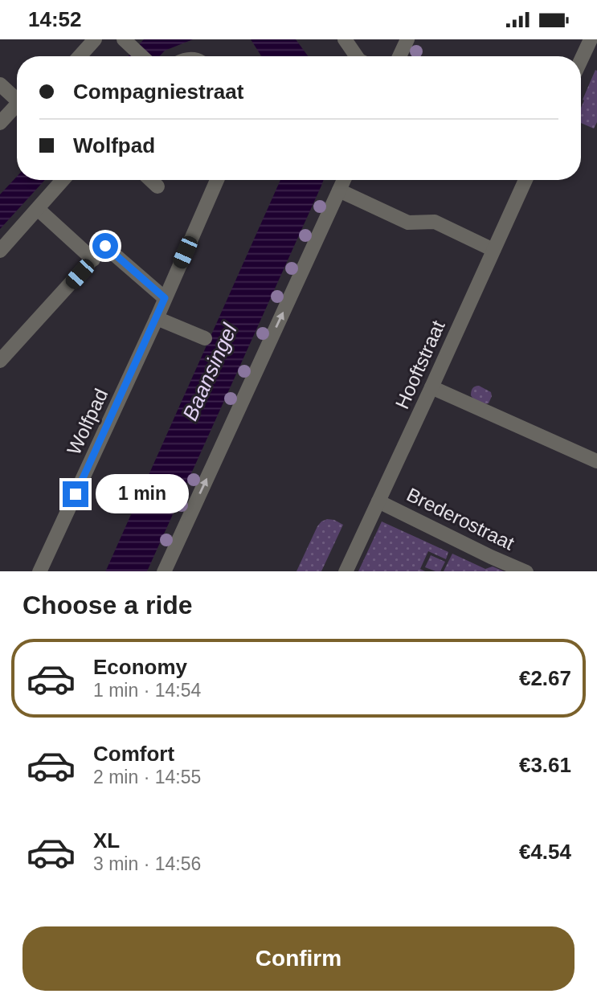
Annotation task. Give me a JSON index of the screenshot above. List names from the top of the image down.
{
  "streets": {
    "street": ["Hooftstraat", "Wolfpad", "Brederostraat"]
  },
  "crossings": [
    ["Hooftstraat", "Brederostraat"]
  ],
  "water": ["Baansingel"],
  "page": {
    "status": "14:52",
    "banner": ["Compagniestraat", "Wolfpad"],
    "bubble": "1 min",
    "heading": "Choose a ride",
    "list": [
      {
        "name": "Economy",
        "note": "1 min · 14:54",
        "value": "€2.67"
      },
      {
        "name": "Comfort",
        "note": "2 min · 14:55",
        "value": "€3.61"
      },
      {
        "name": "XL",
        "note": "3 min · 14:56",
        "value": "€4.54"
      }
    ],
    "buttons": "Confirm"
  }
}
